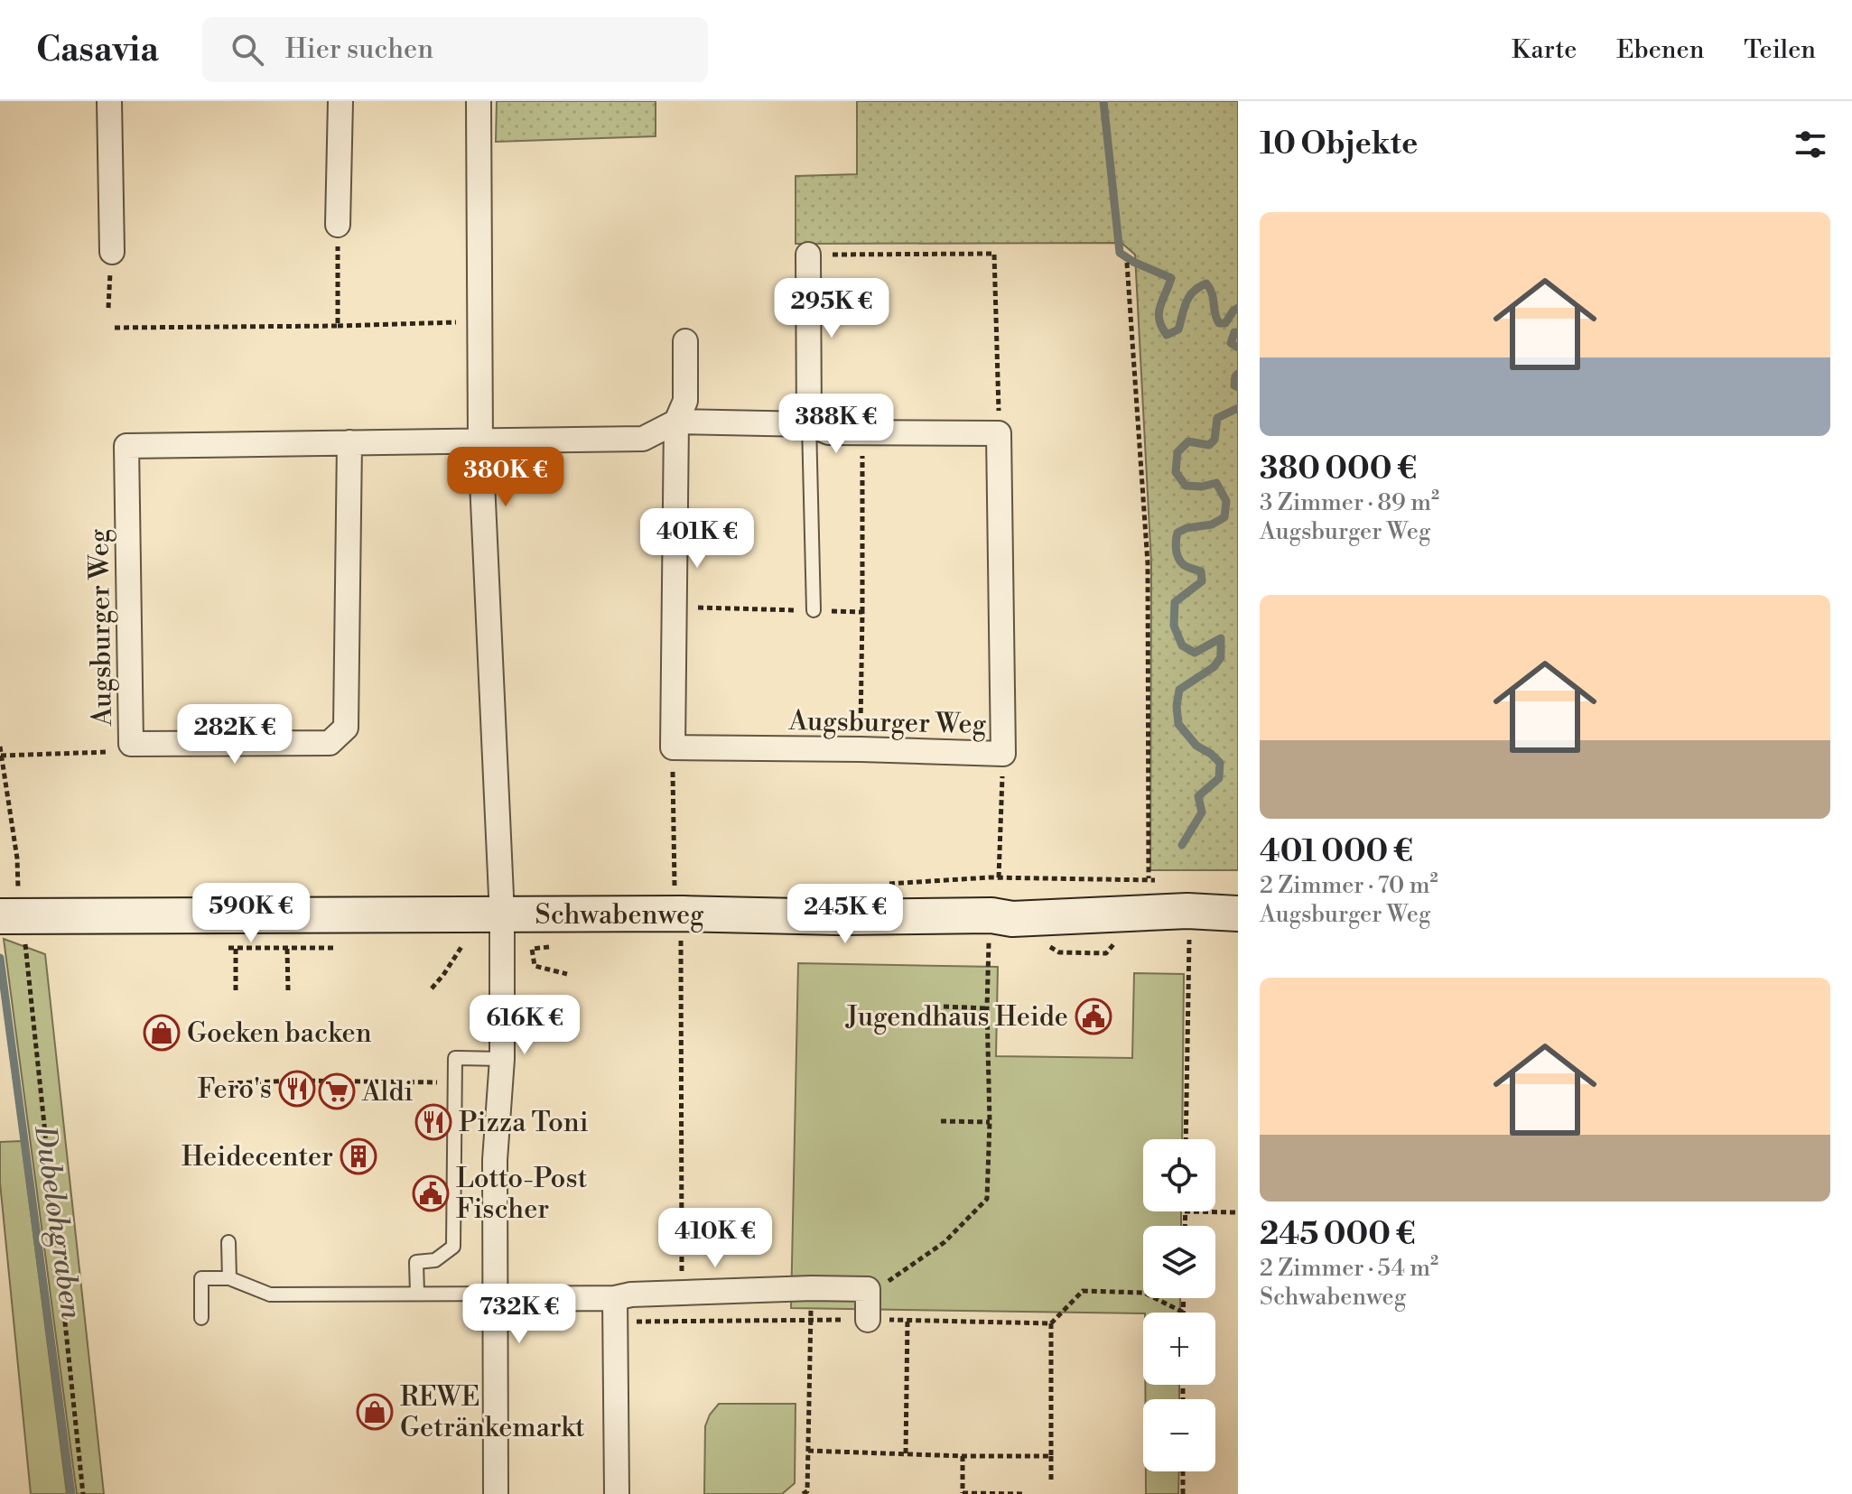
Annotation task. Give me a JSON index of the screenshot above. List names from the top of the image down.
{
  "streets": {
    "street": ["Augsburger Weg", "Schwabenweg"]
  },
  "water": ["Dubelohgraben"],
  "places": {
    "public building": ["Jugendhaus Heide", "Lotto-Post Fischer"],
    "shop": ["Goeken backen", "REWE Getränkemarkt"],
    "restaurant": ["Fero's", "Pizza Toni"],
    "supermarket": ["Aldi"],
    "building": ["Heidecenter"]
  },
  "page": {
    "header": "Casavia",
    "search": "Hier suchen",
    "nav": ["Karte", "Ebenen", "Teilen"],
    "heading": "10 Objekte",
    "list": [
      {
        "name": "380 000 €",
        "note": "3 Zimmer · 89 m² · Augsburger Weg"
      },
      {
        "name": "401 000 €",
        "note": "2 Zimmer · 70 m² · Augsburger Weg"
      },
      {
        "name": "245 000 €",
        "note": "2 Zimmer · 54 m² · Schwabenweg"
      }
    ],
    "price": [
      "295K €",
      "388K €",
      "380K €",
      "401K €",
      "282K €",
      "590K €",
      "245K €",
      "616K €",
      "410K €",
      "732K €"
    ],
    "map_buttons": ["+", "−"]
  }
}
